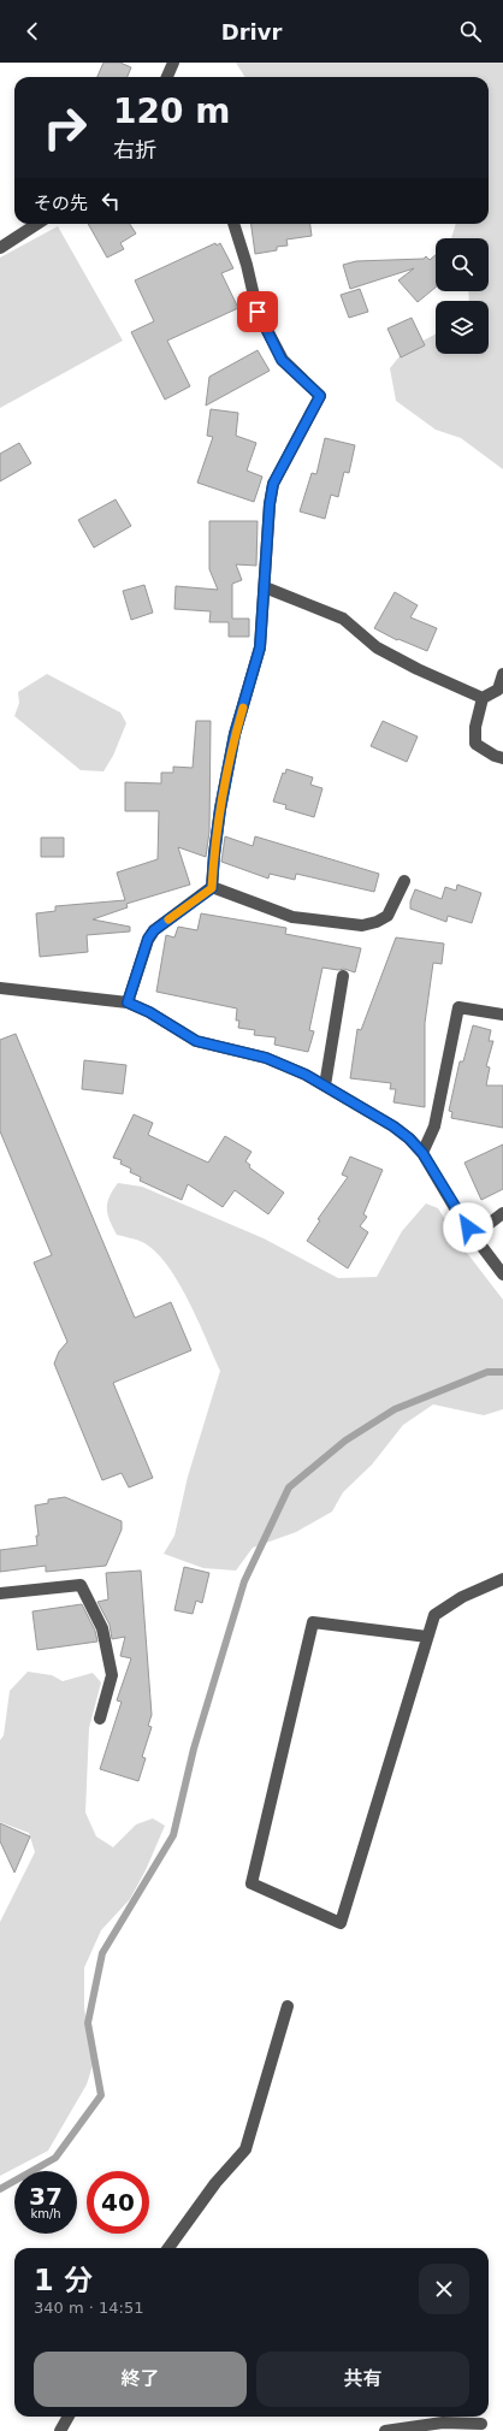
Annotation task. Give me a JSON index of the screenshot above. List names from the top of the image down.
{
  "page": {
    "header": "Drivr",
    "turn": ["120 m", "右折"],
    "then": "その先",
    "speed": "37 km/h",
    "limit": "40",
    "heading": ["1 分", "340 m · 14:51"],
    "buttons": ["終了", "共有"]
  }
}
